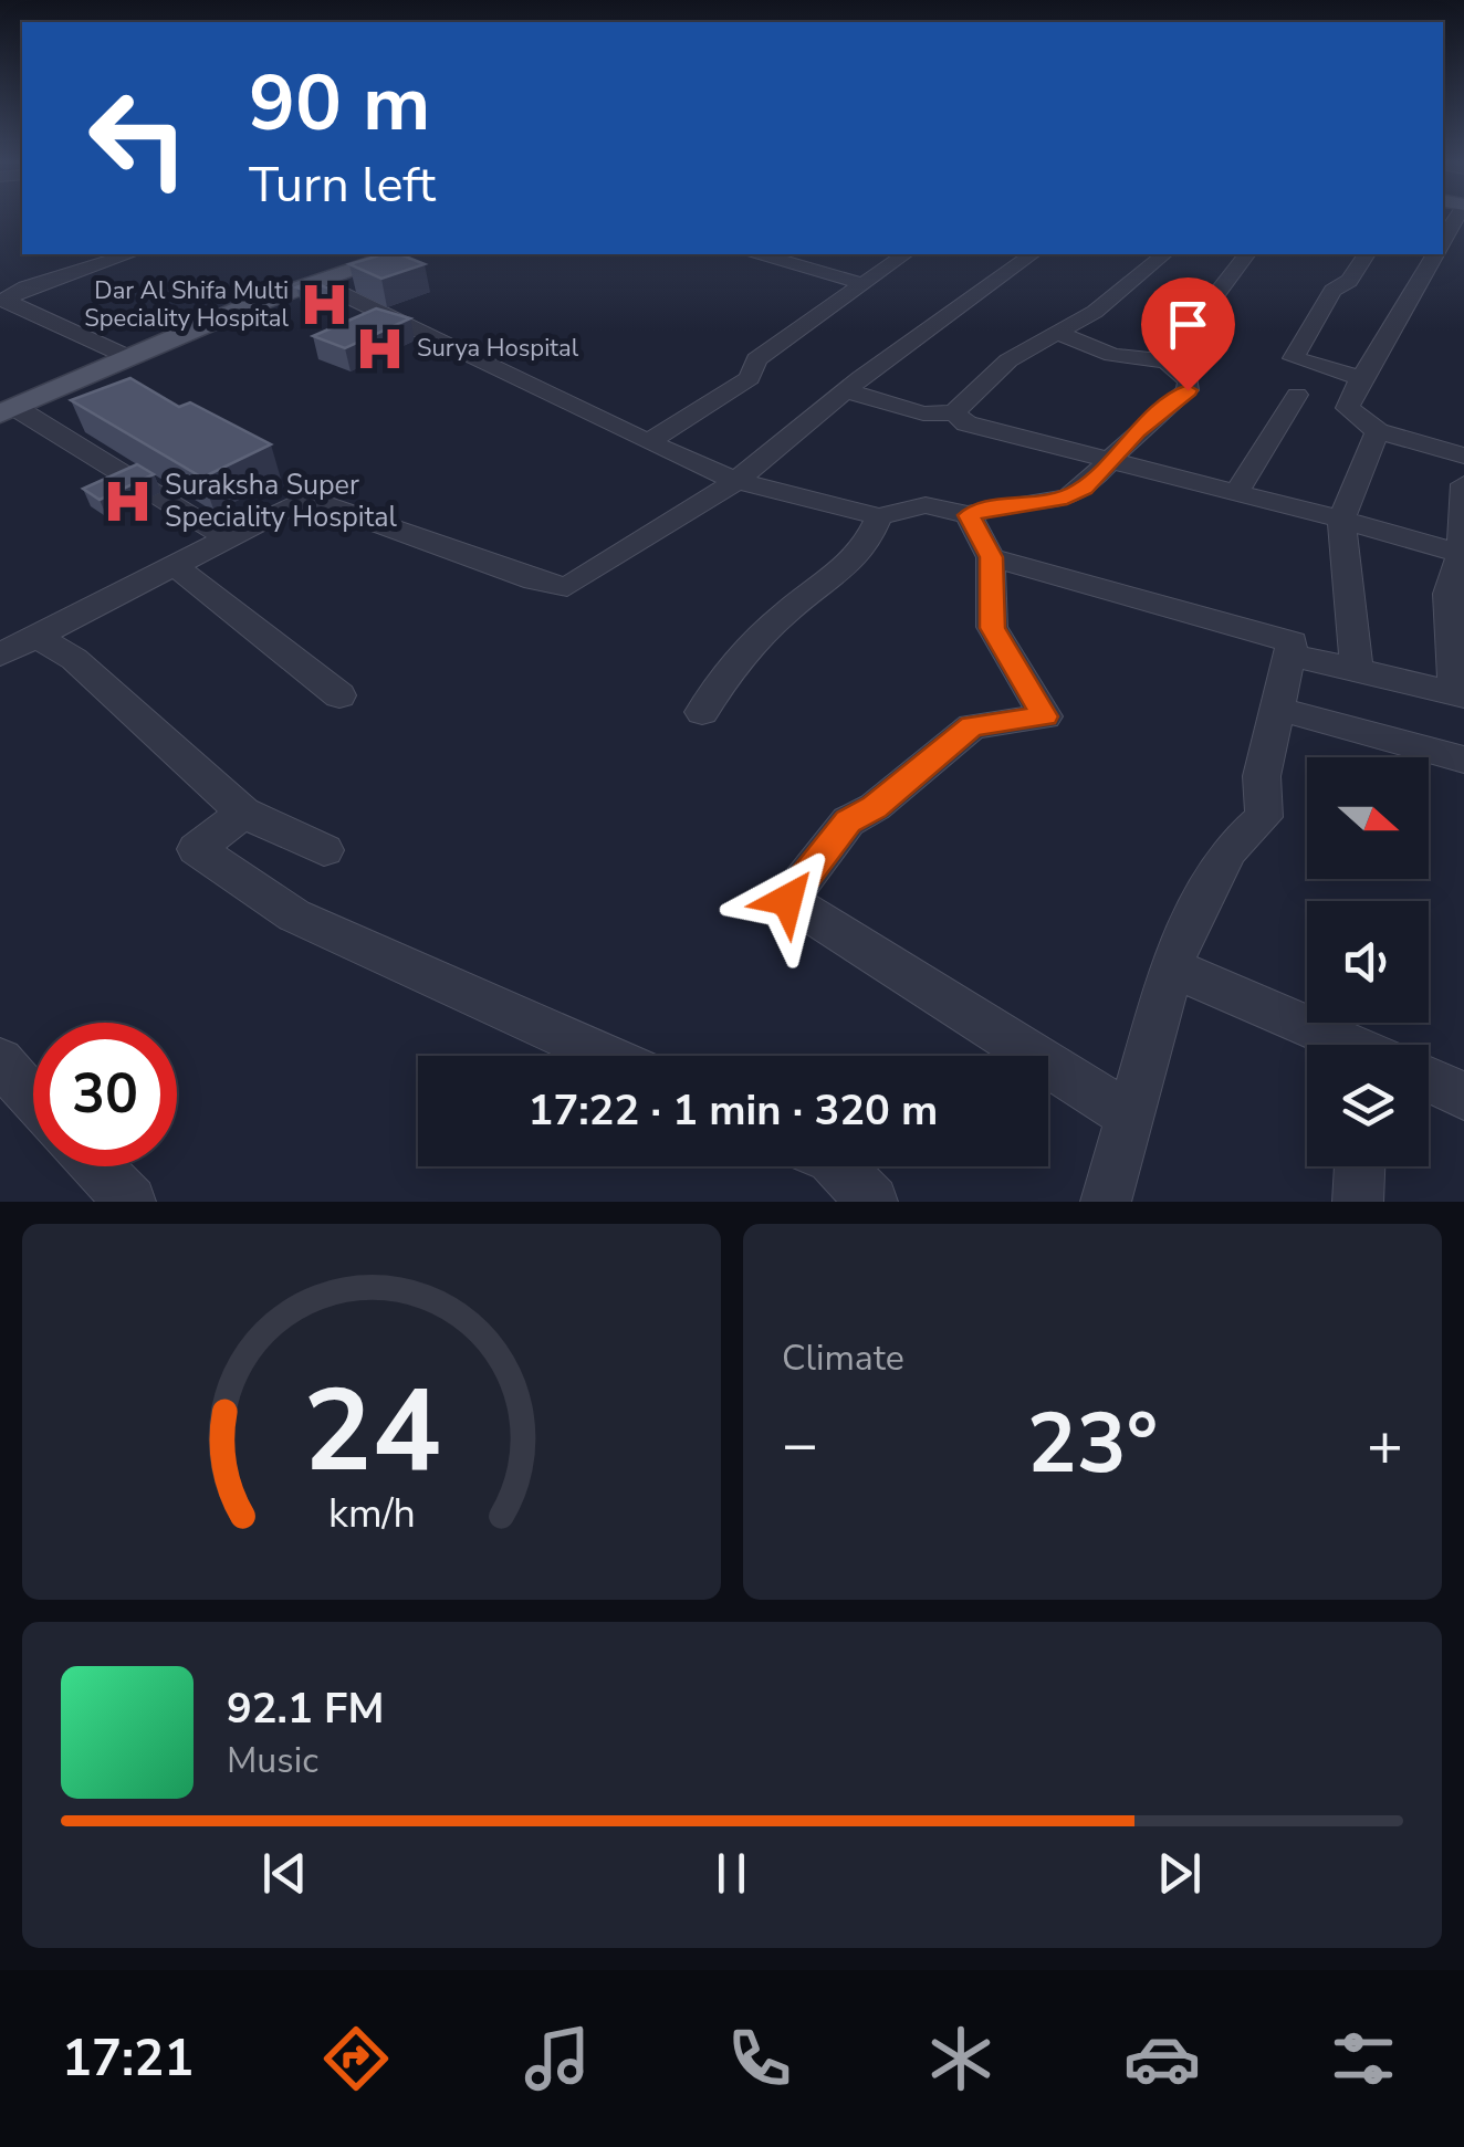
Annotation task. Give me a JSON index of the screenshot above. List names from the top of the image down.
{
  "places": {
    "hospital": ["Dar Al Shifa Multi Speciality Hospital", "Surya Hospital", "Suraksha Super Speciality Hospital"]
  },
  "north": "right",
  "page": {
    "turn": ["90 m", "Turn left"],
    "limit": "30",
    "trip": "17:22 · 1 min · 320 m",
    "tile": "Climate",
    "heat": ["−", "23°", "+"],
    "song": ["92.1 FM", "Music"],
    "tabs": "17:21",
    "gauge": ["24", "km/h"]
  }
}
